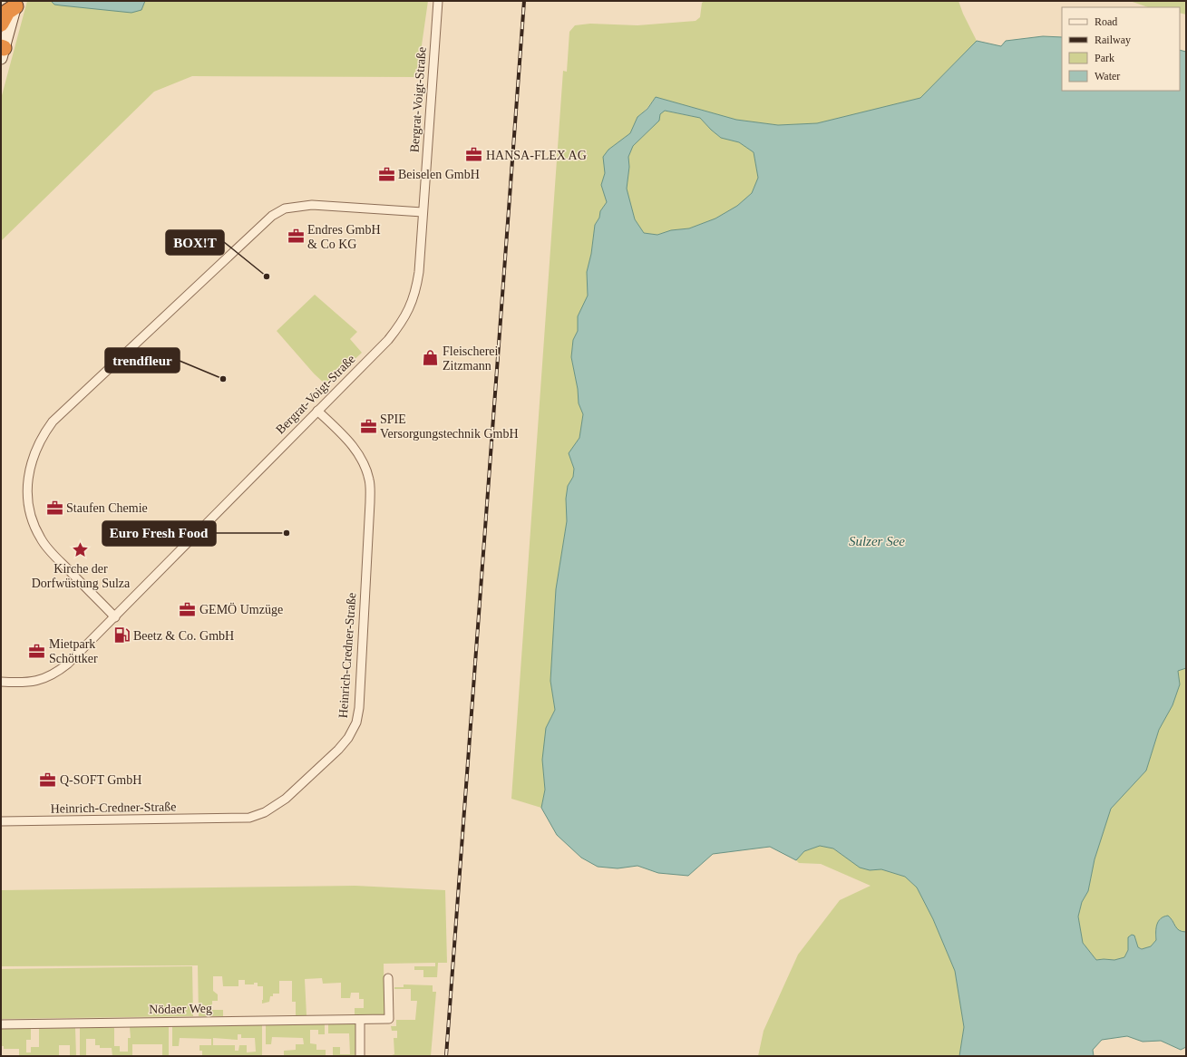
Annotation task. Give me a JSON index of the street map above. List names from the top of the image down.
{
  "streets": {
    "street": ["Bergrat-Voigt-Straße", "Heinrich-Credner-Straße", "Nödaer Weg"]
  },
  "crossings": [
    ["Bergrat-Voigt-Straße", "Heinrich-Credner-Straße"]
  ],
  "water": ["Sulzer See"],
  "places": {
    "office": [
      "HANSA-FLEX AG",
      "Beiselen GmbH",
      "Endres GmbH & Co KG",
      "SPIE Versorgungstechnik GmbH",
      "Staufen Chemie",
      "GEMÖ Umzüge",
      "Mietpark Schöttker",
      "Q-SOFT GmbH"
    ],
    "other": ["BOX!T", "trendfleur", "Euro Fresh Food"],
    "shop": ["Fleischerei Zitzmann"],
    "place": ["Kirche der Dorfwüstung Sulza"],
    "fuel station": ["Beetz & Co. GmbH"]
  },
  "legend": [
    "Road",
    "Railway",
    "Park",
    "Water"
  ]
}
